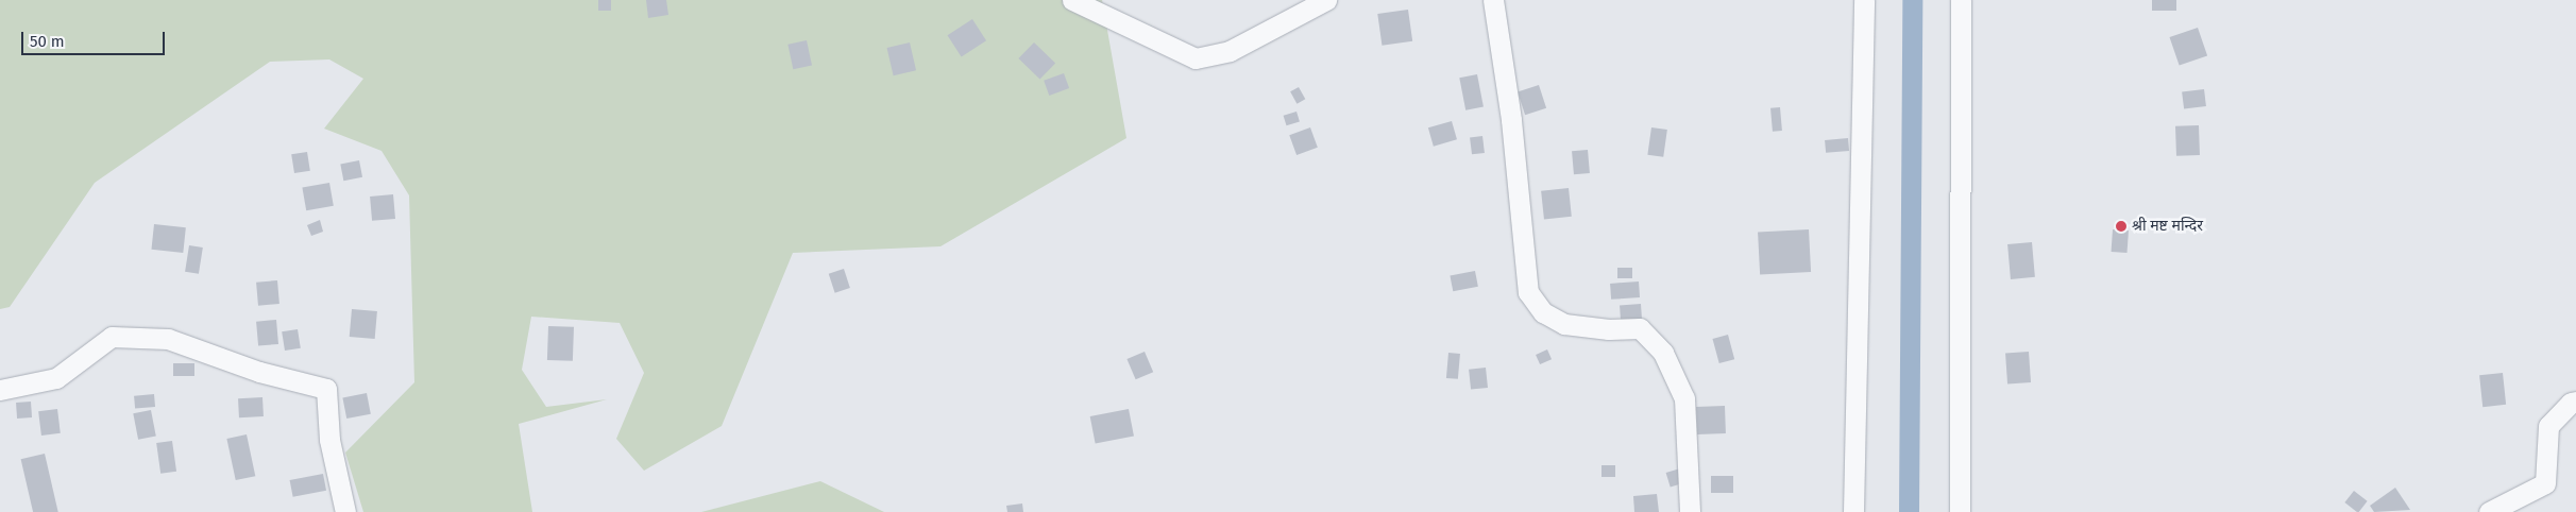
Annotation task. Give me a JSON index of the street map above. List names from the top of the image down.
{
  "places": ["श्री मष्ट मन्दिर"],
  "scale_bar": "50 m"
}
